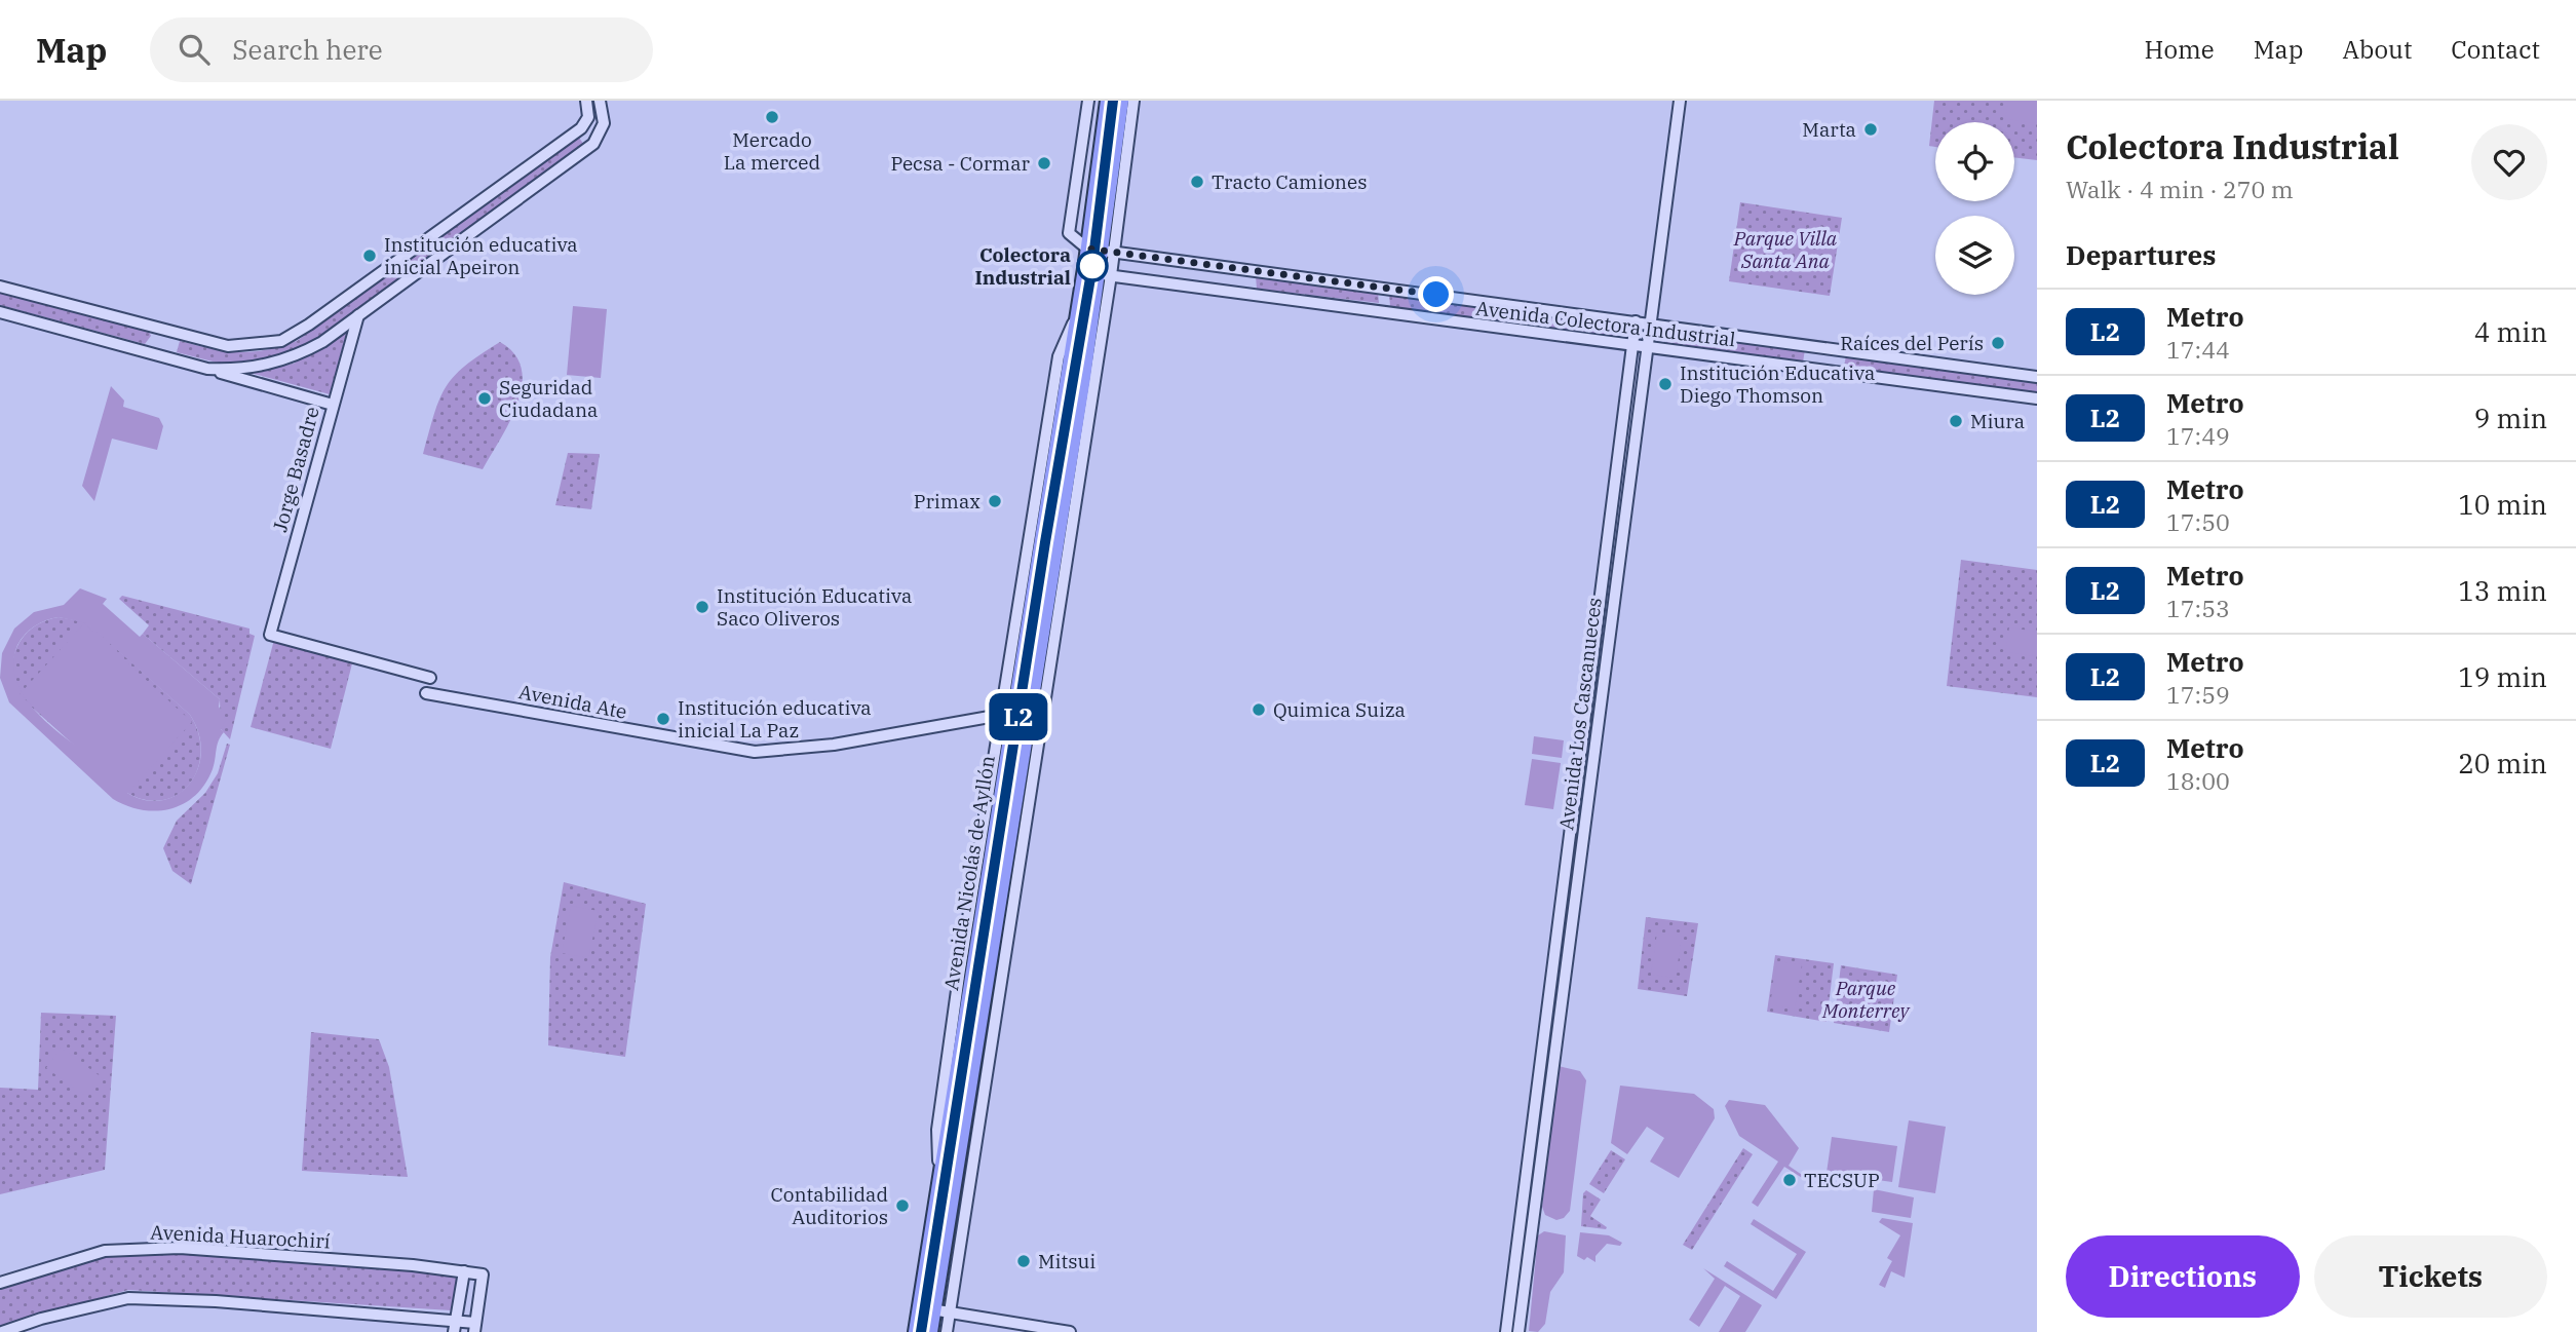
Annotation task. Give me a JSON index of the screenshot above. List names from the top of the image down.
{
  "streets": {
    "main road": ["Avenida Nicolás de Ayllón"],
    "street": [
      "Avenida Colectora Industrial",
      "Jorge Basadre",
      "Avenida Ate",
      "Avenida Los Cascanueces",
      "Avenida Huarochirí"
    ]
  },
  "crossings": [
    ["Avenida Colectora Industrial", "Avenida Los Cascanueces"],
    ["Avenida Colectora Industrial", "Avenida Nicolás de Ayllón"],
    ["Avenida Ate", "Avenida Nicolás de Ayllón"]
  ],
  "parks": ["Parque Villa Santa Ana", "Parque Monterrey"],
  "places": [
    "Mercado La merced",
    "Marta",
    "Pecsa - Cormar",
    "Tracto Camiones",
    "Institución educativa inicial Apeiron",
    "Colectora Industrial",
    "Raíces del Perís",
    "Institución Educativa Diego Thomson",
    "Seguridad Ciudadana",
    "Miura",
    "Primax",
    "Institución Educativa Saco Oliveros",
    "Quimica Suiza",
    "Institución educativa inicial La Paz",
    "TECSUP",
    "Contabilidad Auditorios",
    "Mitsui"
  ],
  "lines": ["metro line L2"],
  "page": {
    "header": "Map",
    "search": "Search here",
    "nav": [
      "Home",
      "Map",
      "About",
      "Contact"
    ],
    "on_map": "L2",
    "heading": [
      ["Colectora Industrial", "Walk · 4 min · 270 m"],
      "Departures"
    ],
    "list": [
      {
        "mark": "L2",
        "name": "Metro",
        "note": "17:44",
        "value": "4 min"
      },
      {
        "mark": "L2",
        "name": "Metro",
        "note": "17:49",
        "value": "9 min"
      },
      {
        "mark": "L2",
        "name": "Metro",
        "note": "17:50",
        "value": "10 min"
      },
      {
        "mark": "L2",
        "name": "Metro",
        "note": "17:53",
        "value": "13 min"
      },
      {
        "mark": "L2",
        "name": "Metro",
        "note": "17:59",
        "value": "19 min"
      },
      {
        "mark": "L2",
        "name": "Metro",
        "note": "18:00",
        "value": "20 min"
      }
    ],
    "buttons": ["Directions", "Tickets"]
  }
}
